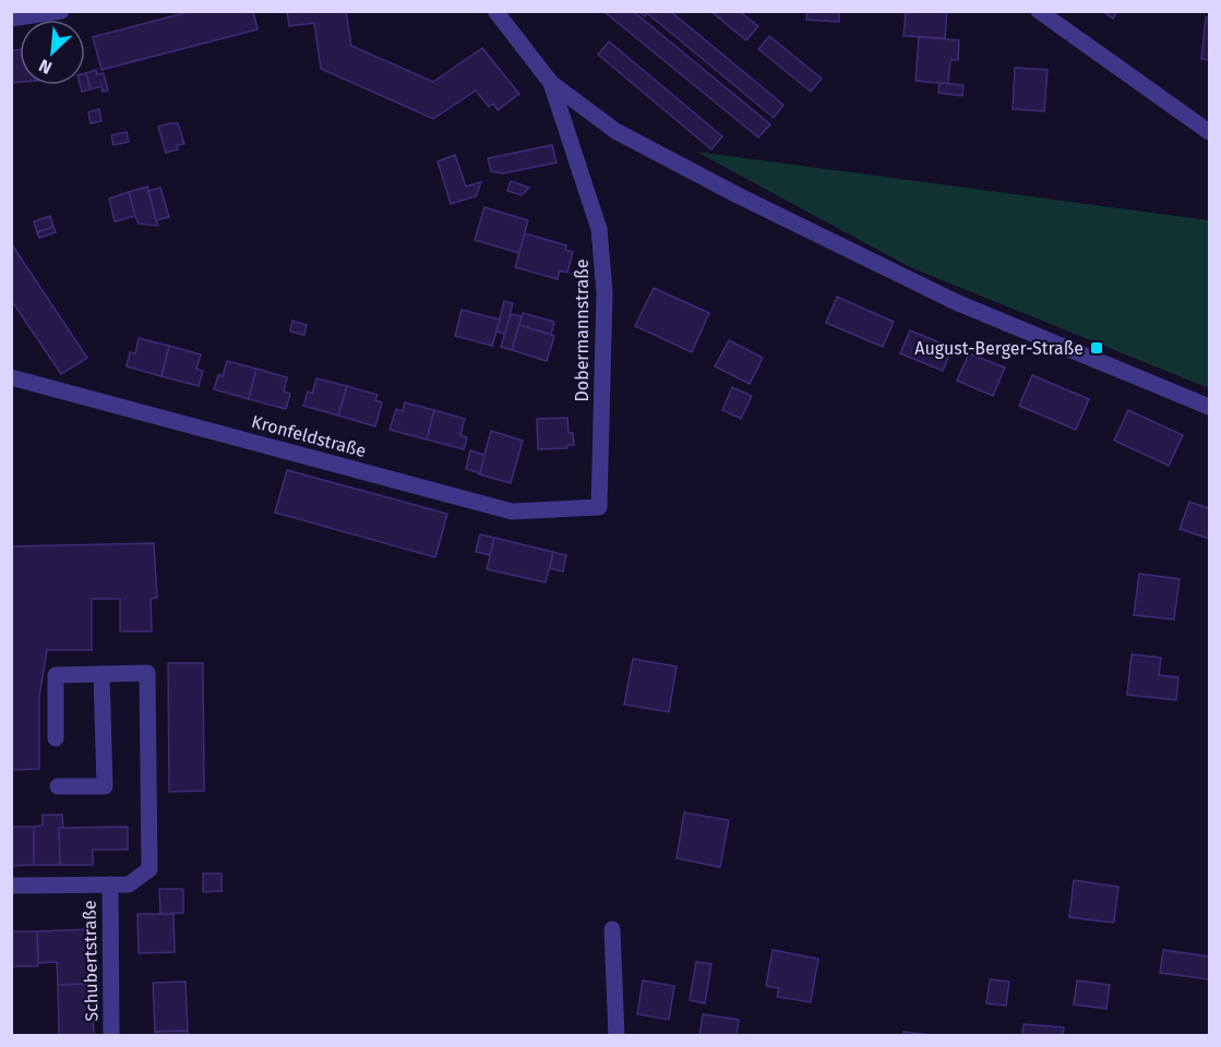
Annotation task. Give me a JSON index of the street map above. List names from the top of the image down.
{
  "streets": {
    "street": ["Dobermannstraße", "Kronfeldstraße", "Schubertstraße"]
  },
  "crossings": [
    ["Dobermannstraße", "Kronfeldstraße"]
  ],
  "places": {
    "transit": ["August-Berger-Straße"]
  },
  "north": "bottom left"
}
